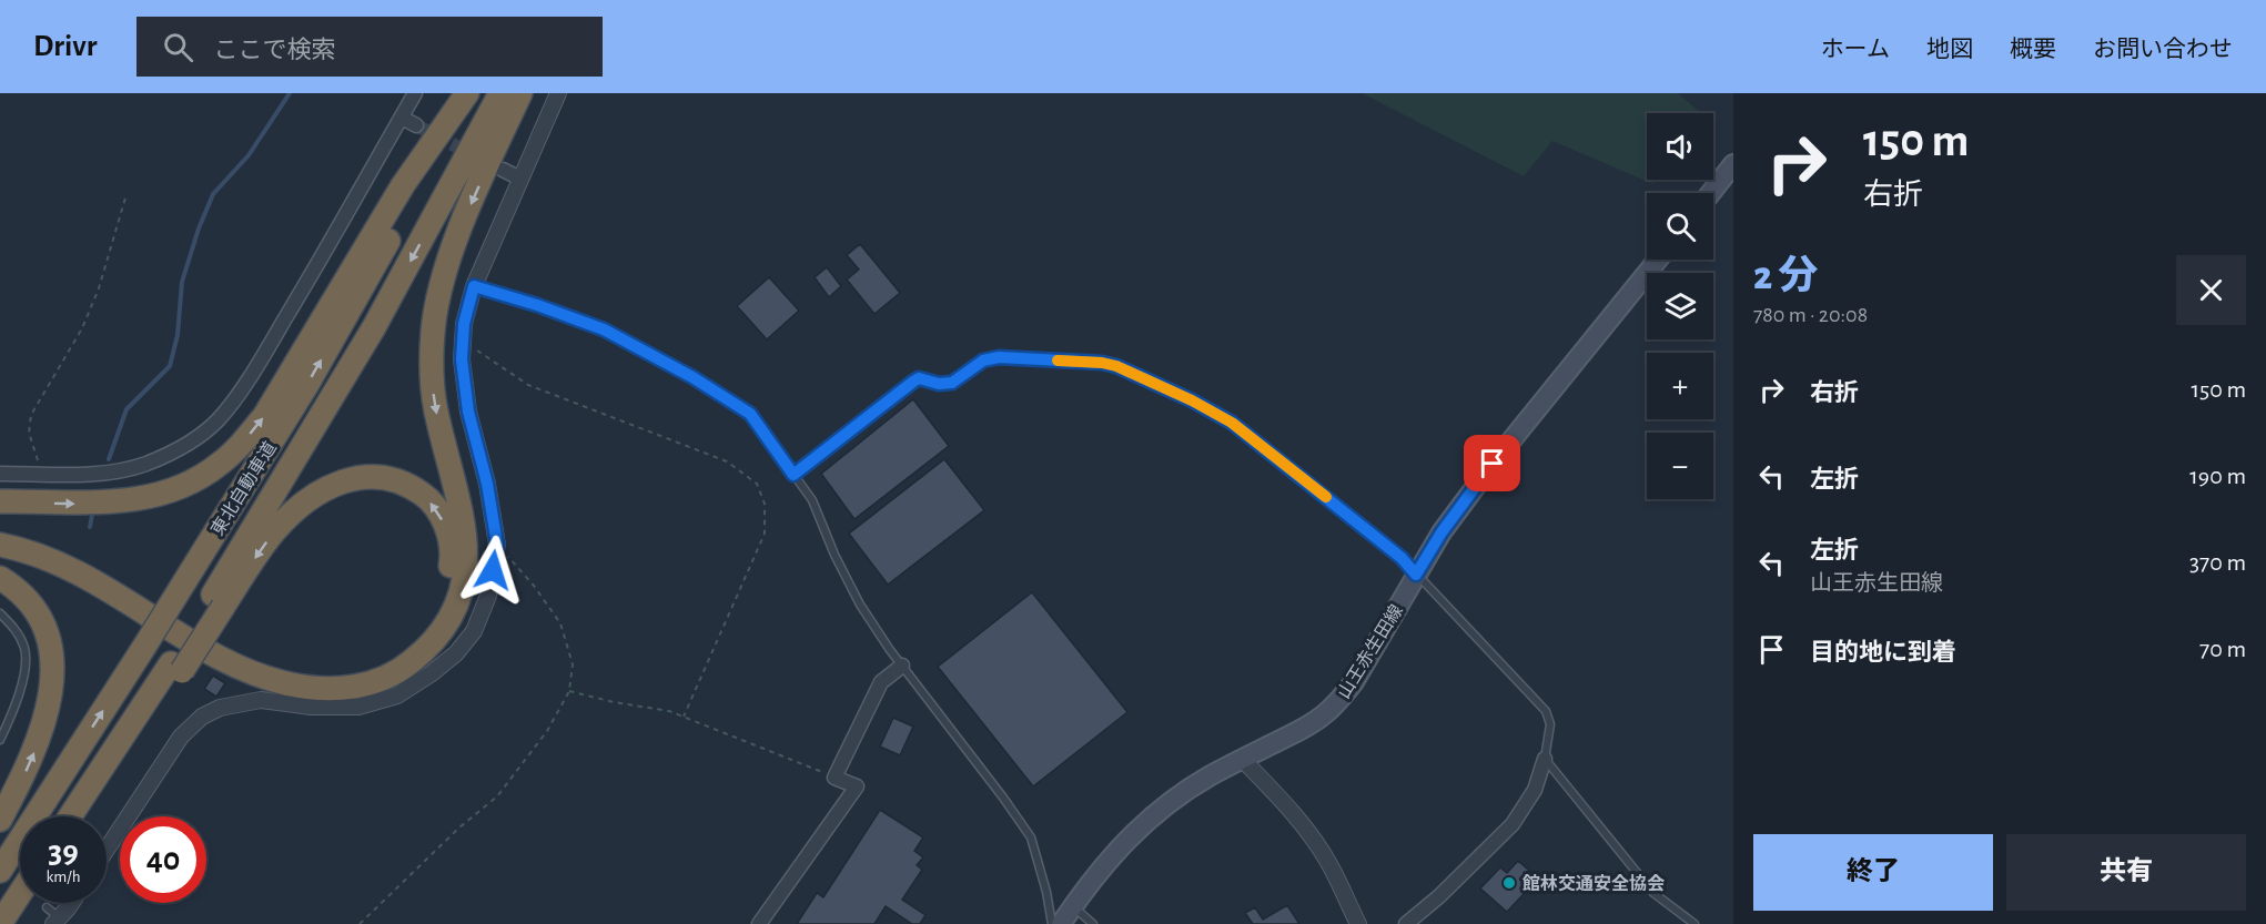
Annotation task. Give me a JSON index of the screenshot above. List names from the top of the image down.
{
  "streets": {
    "highway": ["東北自動車道"],
    "main road": ["山王赤生田線"]
  },
  "places": ["館林交通安全協会"],
  "page": {
    "header": "Drivr",
    "search": "ここで検索",
    "nav": [
      "ホーム",
      "地図",
      "概要",
      "お問い合わせ"
    ],
    "turn": ["150 m", "右折"],
    "map_buttons": ["+", "−"],
    "heading": ["2 分", "780 m · 20:08"],
    "list": [
      {
        "name": "右折",
        "value": "150 m"
      },
      {
        "name": "左折",
        "value": "190 m"
      },
      {
        "name": "左折",
        "note": "山王赤生田線",
        "value": "370 m"
      },
      {
        "name": "目的地に到着",
        "value": "70 m"
      }
    ],
    "speed": "39 km/h",
    "limit": "40",
    "buttons": ["終了", "共有"]
  }
}
